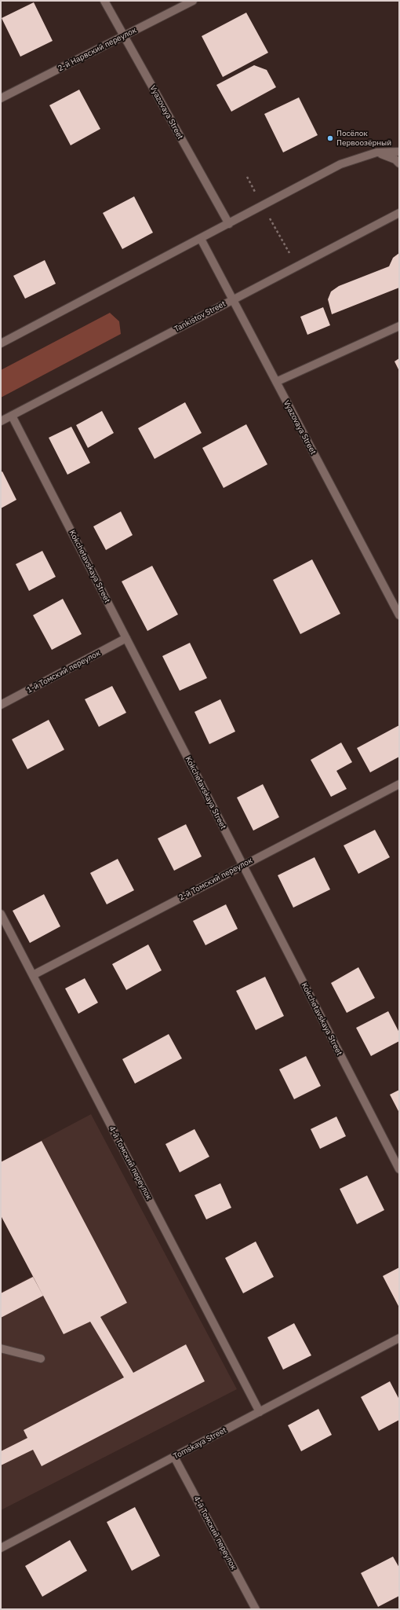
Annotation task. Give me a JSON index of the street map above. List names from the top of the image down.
{
  "streets": {
    "street": [
      "2-й Нарвский переулок",
      "Vyazovaya Street",
      "Tankistov Street",
      "Kokchetavskaya Street",
      "1-й Томский переулок",
      "2-й Томский переулок",
      "4-й Томский переулок",
      "Tomskaya Street"
    ]
  },
  "crossings": [
    ["2-й Нарвский переулок", "Vyazovaya Street"],
    ["Vyazovaya Street", "Tankistov Street"],
    ["Tankistov Street", "Kokchetavskaya Street"],
    ["Kokchetavskaya Street", "1-й Томский переулок"],
    ["Kokchetavskaya Street", "2-й Томский переулок"],
    ["2-й Томский переулок", "4-й Томский переулок"],
    ["4-й Томский переулок", "Tomskaya Street"]
  ],
  "places": ["Посёлок Первоозёрный"]
}
